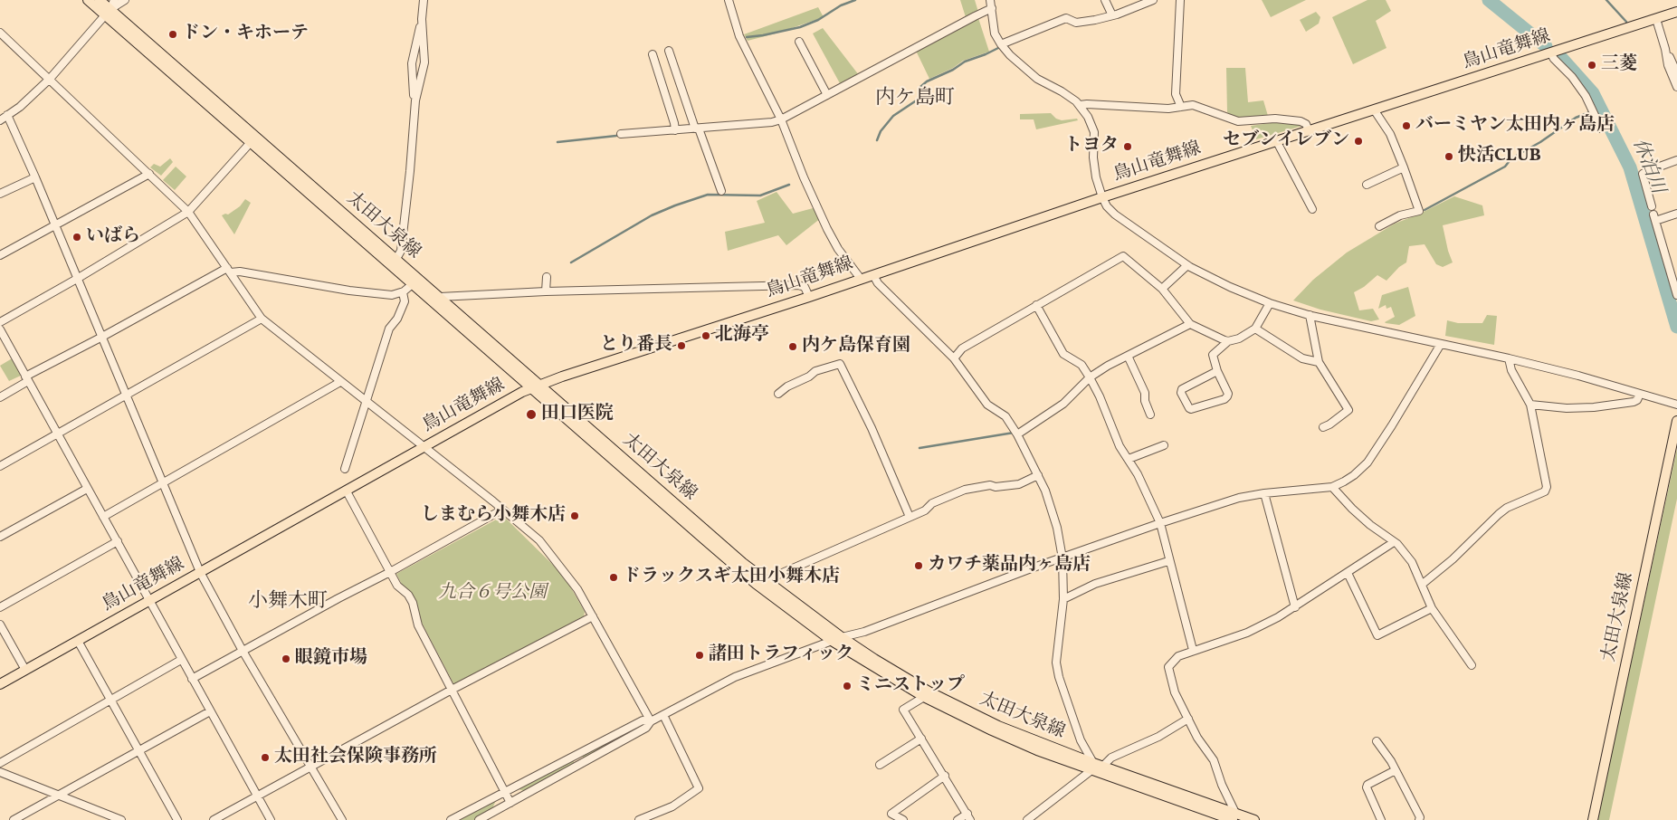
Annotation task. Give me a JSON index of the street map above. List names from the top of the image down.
{
  "streets": {
    "main road": ["鳥山竜舞線", "太田大泉線"]
  },
  "crossings": [
    ["鳥山竜舞線", "太田大泉線"]
  ],
  "districts": ["内ケ島町", "小舞木町"],
  "water": ["休泊川"],
  "parks": ["九合６号公園"],
  "places": [
    "ドン・キホーテ",
    "三菱",
    "バーミヤン太田内ヶ島店",
    "セブンイレブン",
    "トヨタ",
    "快活CLUB",
    "いばら",
    "北海亭",
    "とり番長",
    "内ケ島保育園",
    "田口医院",
    "しまむら小舞木店",
    "カワチ薬品内ヶ島店",
    "ドラックスギ太田小舞木店",
    "諸田トラフィック",
    "眼鏡市場",
    "ミニストップ",
    "太田社会保険事務所"
  ]
}
